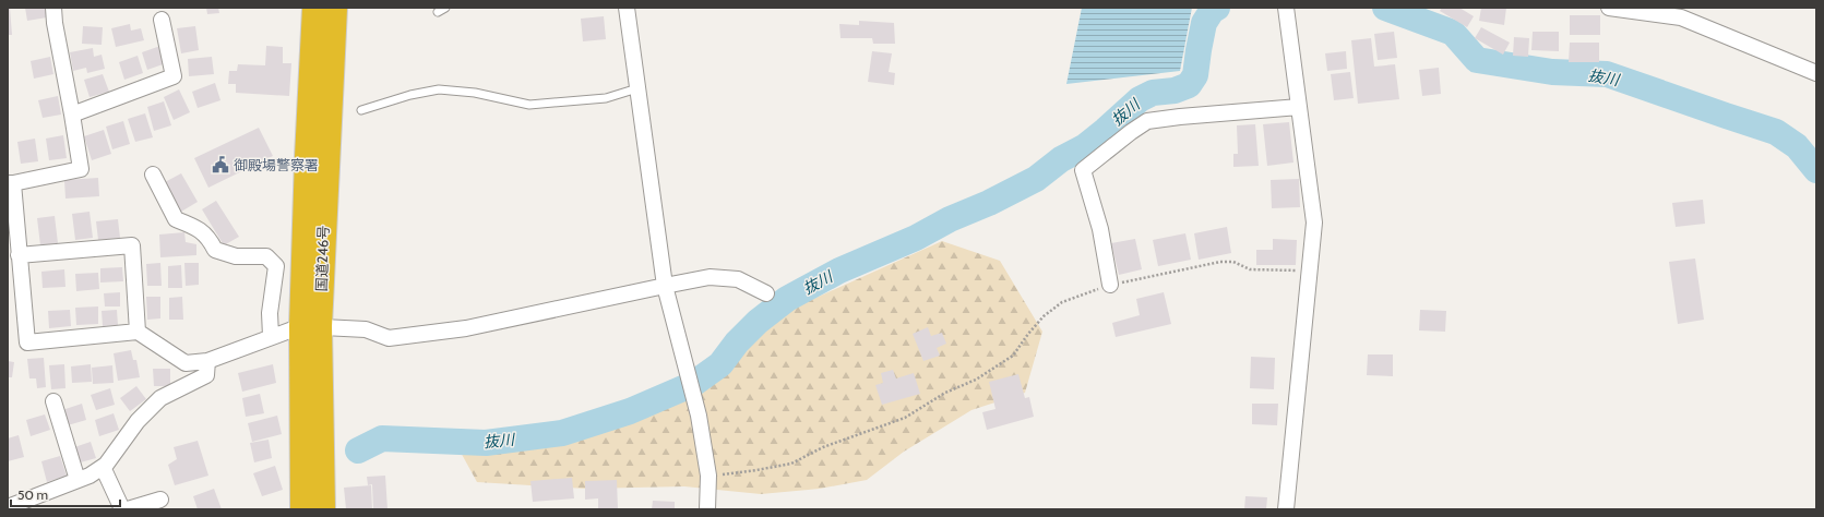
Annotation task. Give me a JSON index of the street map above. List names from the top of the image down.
{
  "streets": {
    "highway": ["国道246号"]
  },
  "water": ["抜川"],
  "places": {
    "public building": ["御殿場警察署"]
  },
  "scale_bar": "50 m"
}
